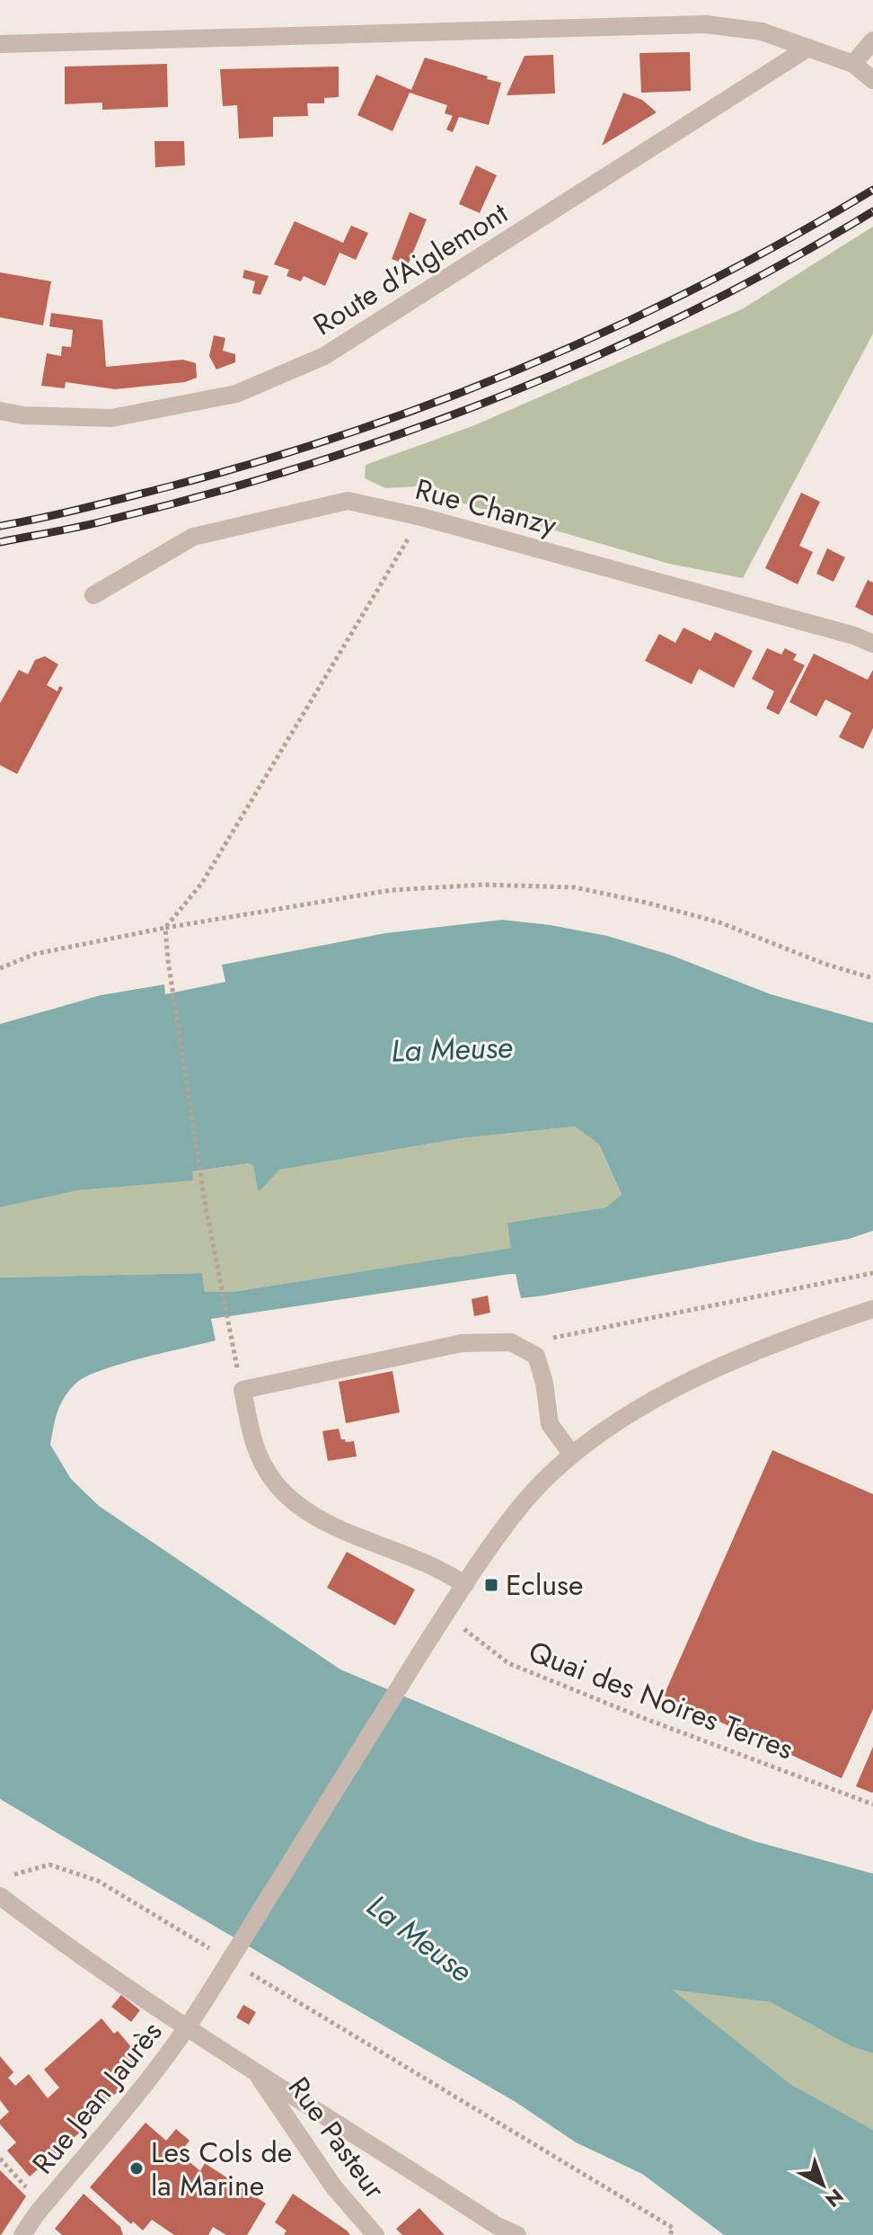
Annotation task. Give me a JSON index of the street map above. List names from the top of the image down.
{
  "streets": {
    "street": [
      "Route d'Aiglemont",
      "Rue Chanzy",
      "Rue Jean Jaurès",
      "Rue Pasteur"
    ],
    "path": ["Quai des Noires Terres"]
  },
  "crossings": [
    ["Quai des Noires Terres", "Rue Jean Jaurès"]
  ],
  "water": ["La Meuse"],
  "places": {
    "transit": ["Ecluse"],
    "other": ["Les Cols de la Marine"]
  },
  "north": "bottom right"
}
